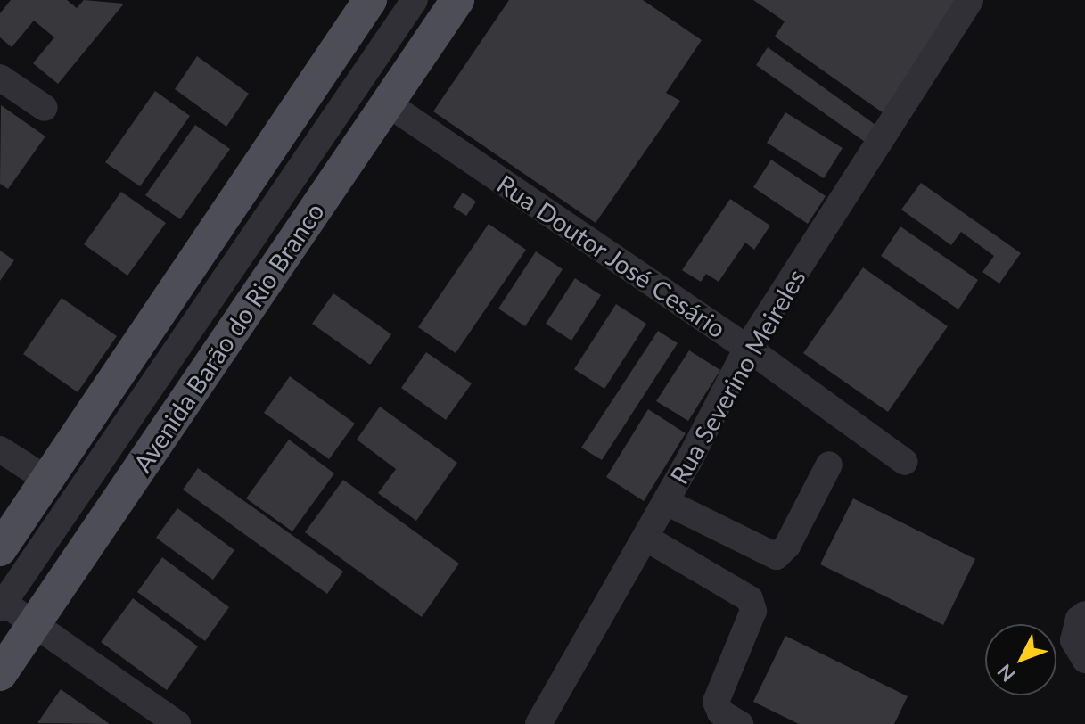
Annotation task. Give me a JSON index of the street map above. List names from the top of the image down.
{
  "streets": {
    "main road": ["Avenida Barão do Rio Branco"],
    "street": ["Rua Doutor José Cesário", "Rua Severino Meireles"]
  },
  "crossings": [
    ["Rua Doutor José Cesário", "Avenida Barão do Rio Branco"],
    ["Rua Doutor José Cesário", "Rua Severino Meireles"]
  ],
  "north": "bottom left"
}
